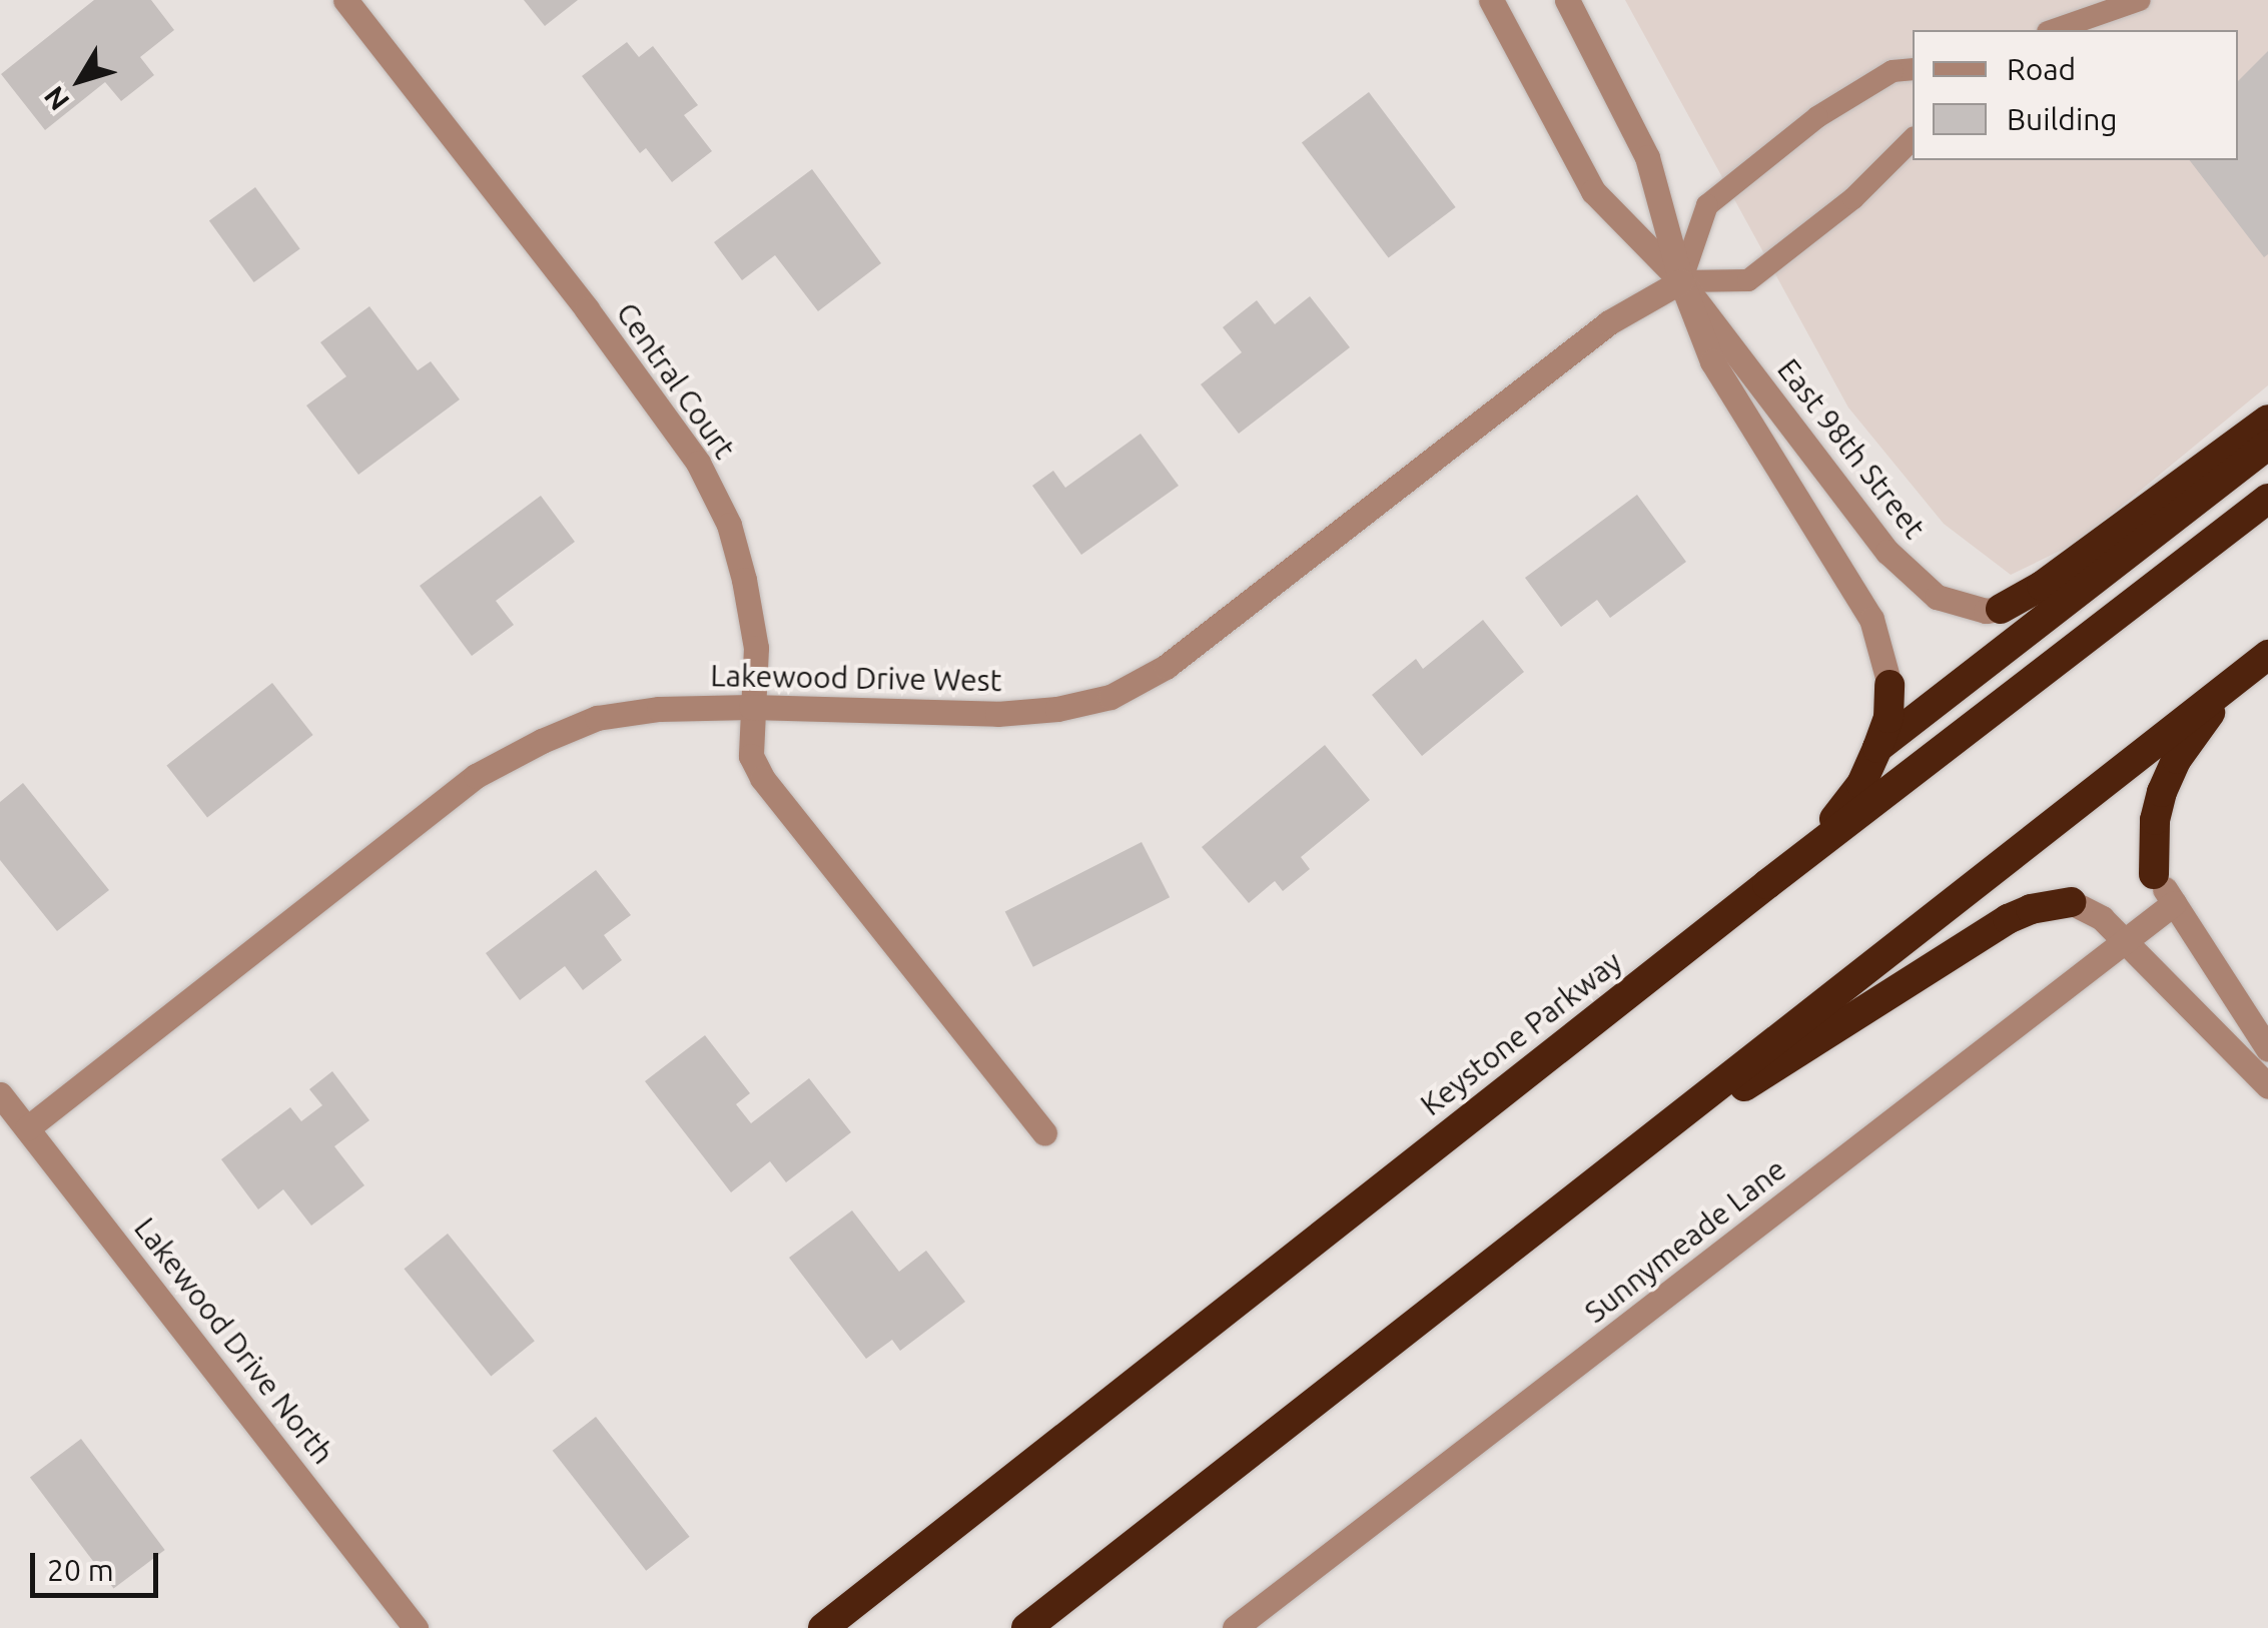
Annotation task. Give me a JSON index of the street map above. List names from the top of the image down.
{
  "streets": {
    "highway": ["Keystone Parkway"],
    "street": [
      "Central Court",
      "East 98th Street",
      "Lakewood Drive West",
      "Sunnymeade Lane",
      "Lakewood Drive North"
    ]
  },
  "crossings": [
    ["Central Court", "Lakewood Drive West"],
    ["East 98th Street", "Lakewood Drive West"],
    ["Lakewood Drive West", "Lakewood Drive North"]
  ],
  "legend": ["Road", "Building"],
  "scale_bar": "20 m",
  "north": "bottom left"
}
